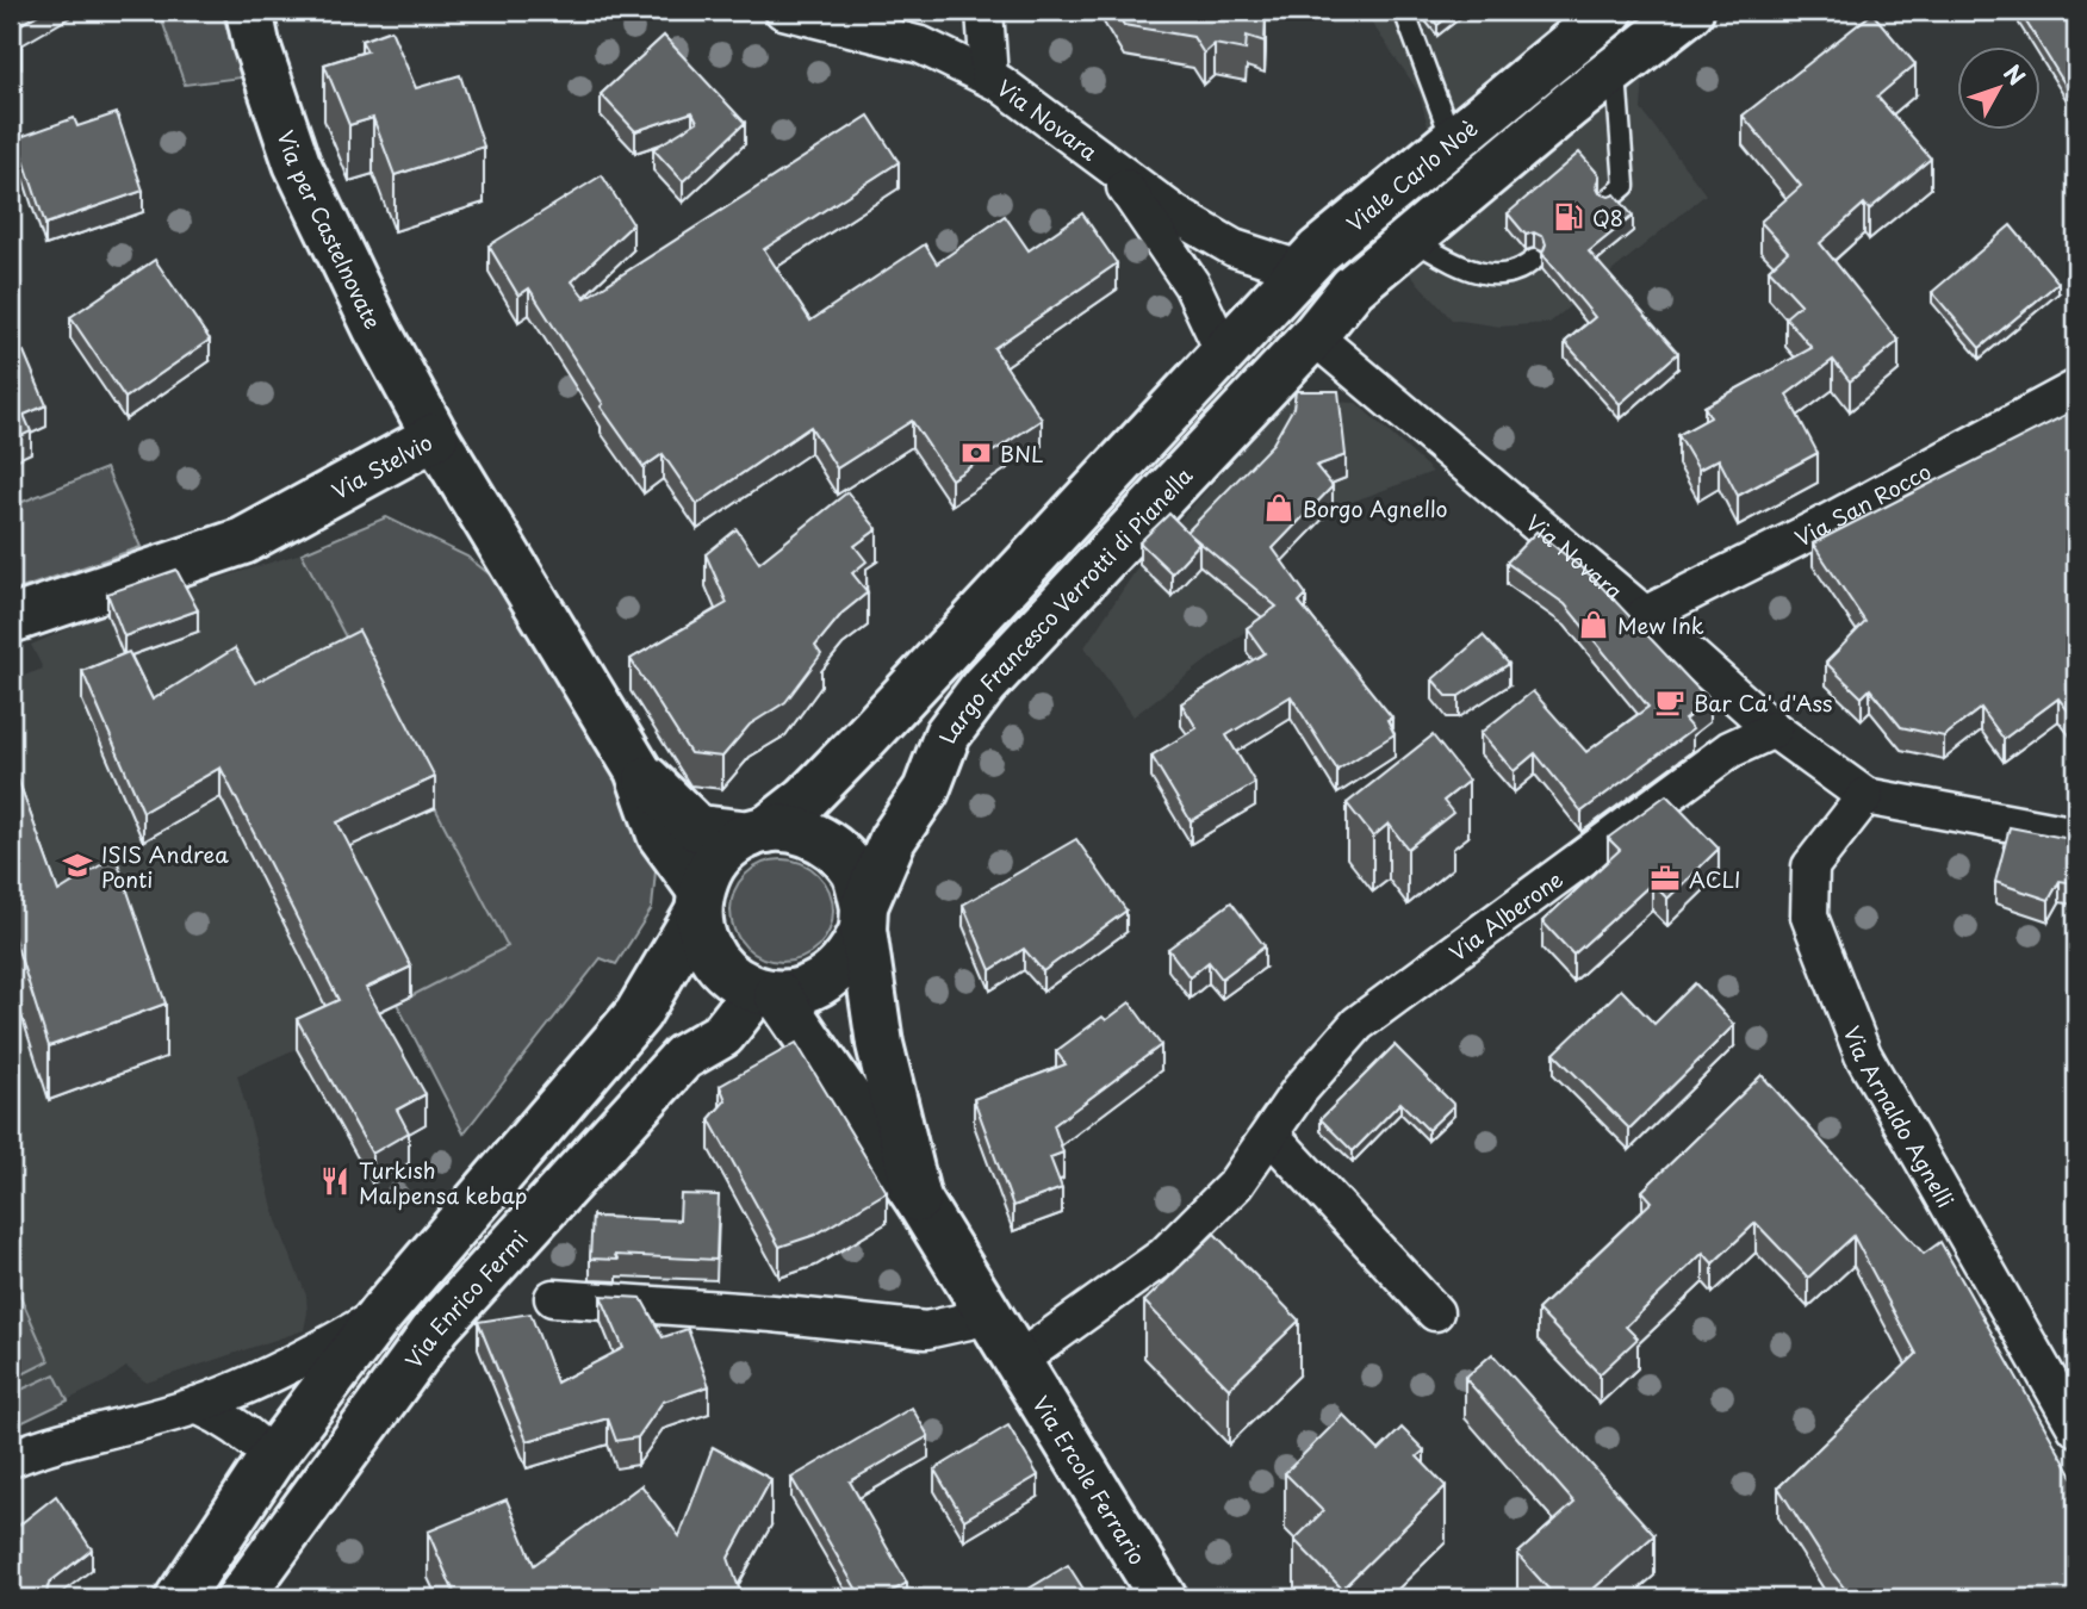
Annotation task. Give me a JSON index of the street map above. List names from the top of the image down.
{
  "streets": {
    "main road": [
      "Viale Carlo Noè",
      "Via per Castelnovate",
      "Via Stelvio",
      "Largo Francesco Verrotti di Pianella",
      "Via Enrico Fermi",
      "Via Ercole Ferrario"
    ],
    "street": [
      "Via Novara",
      "Via San Rocco",
      "Via Alberone",
      "Via Arnaldo Agnelli"
    ]
  },
  "crossings": [
    ["Via Novara", "Viale Carlo Noè"],
    ["Via Novara", "Via San Rocco"],
    ["Via Novara", "Largo Francesco Verrotti di Pianella"],
    ["Via Novara", "Via Alberone"],
    ["Via Novara", "Via Arnaldo Agnelli"],
    ["Via per Castelnovate", "Via Stelvio"],
    ["Via Stelvio", "Largo Francesco Verrotti di Pianella"],
    ["Via Stelvio", "Via Enrico Fermi"],
    ["Largo Francesco Verrotti di Pianella", "Via Enrico Fermi"],
    ["Via Alberone", "Via Ercole Ferrario"]
  ],
  "places": {
    "fuel station": ["Q8"],
    "bank": ["BNL"],
    "shop": ["Borgo Agnello", "Mew Ink"],
    "cafe": ["Bar Ca' d'Ass"],
    "school or university": ["ISIS Andrea Ponti"],
    "office": ["ACLI"],
    "restaurant": ["Turkısh Malpensa kebap"]
  },
  "north": "top right"
}
